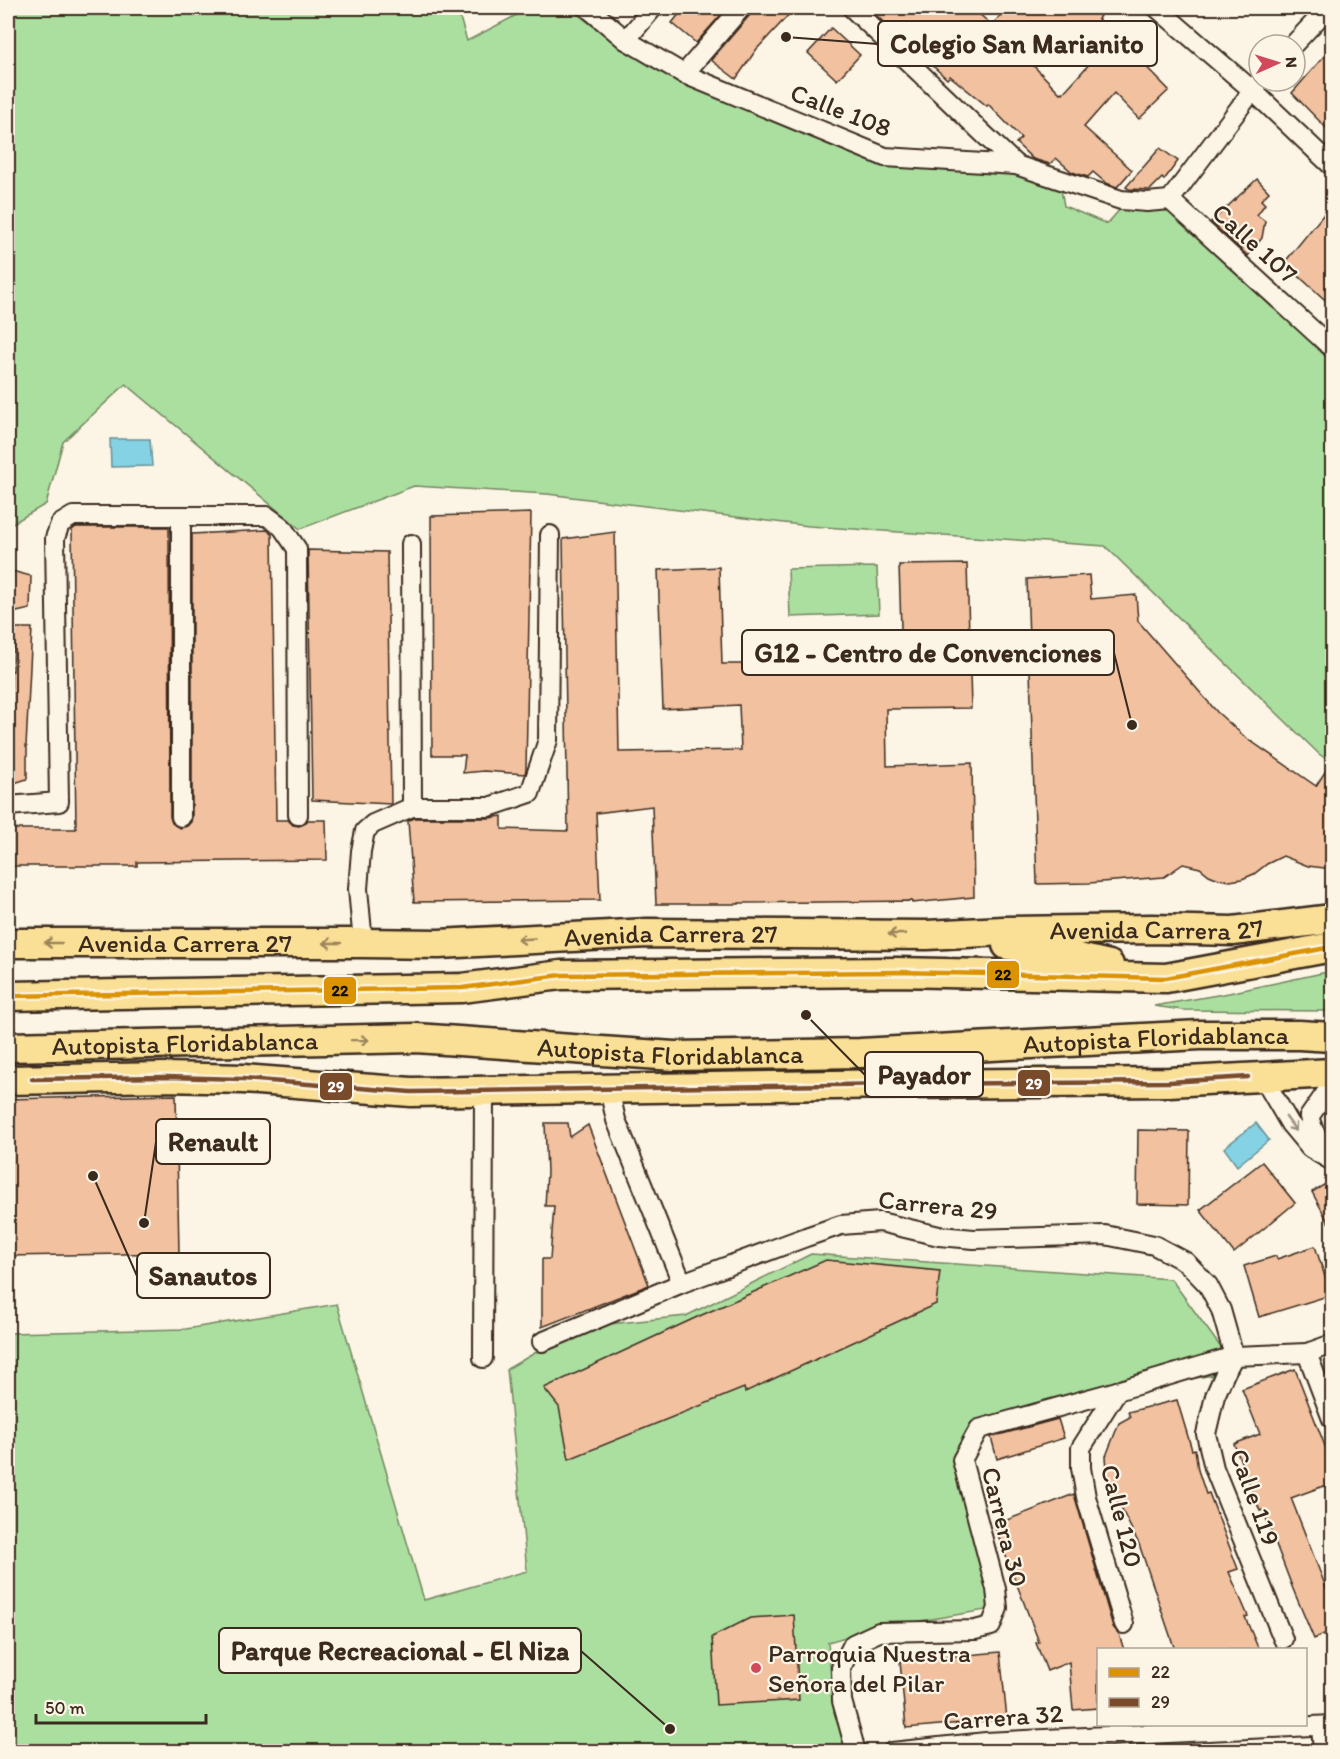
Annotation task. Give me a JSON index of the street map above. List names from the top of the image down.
{
  "streets": {
    "highway": ["Avenida Carrera 27", "Autopista Floridablanca"],
    "street": [
      "Calle 108",
      "Calle 107",
      "Carrera 29",
      "Calle 119",
      "Calle 120",
      "Carrera 30",
      "Carrera 32"
    ]
  },
  "crossings": [
    ["Calle 108", "Calle 107"],
    ["Carrera 29", "Calle 119"],
    ["Carrera 29", "Carrera 30"],
    ["Calle 119", "Carrera 30"],
    ["Calle 120", "Carrera 30"]
  ],
  "places": [
    "Colegio San Marianito",
    "G12 - Centro de Convenciones",
    "Payador",
    "Sanautos",
    "Renault",
    "Parroquia Nuestra Señora del Pilar",
    "Parque Recreacional - El Niza"
  ],
  "lines": ["transit line 22", "transit line 29"],
  "legend": ["22", "29"],
  "scale_bar": "50 m",
  "north": "right"
}
